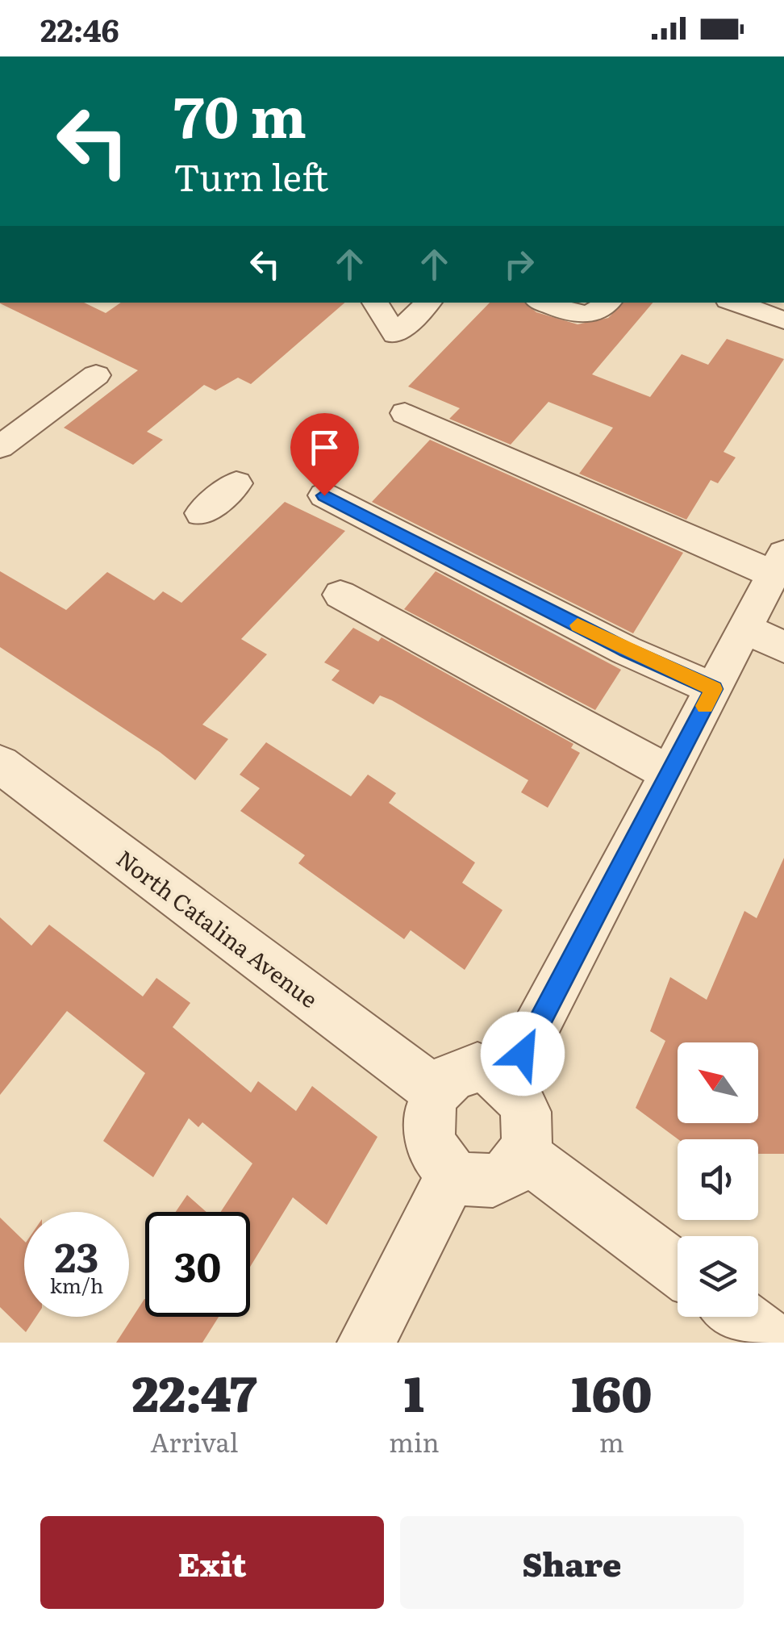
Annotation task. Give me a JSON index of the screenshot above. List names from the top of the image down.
{
  "streets": {
    "street": ["North Catalina Avenue"]
  },
  "north": "top left",
  "page": {
    "status": "22:46",
    "turn": ["70 m", "Turn left"],
    "speed": "23 km/h",
    "limit": "30",
    "eta": [
      "22:47",
      "Arrival",
      "1",
      "min",
      "160",
      "m"
    ],
    "buttons": ["Exit", "Share"]
  }
}
